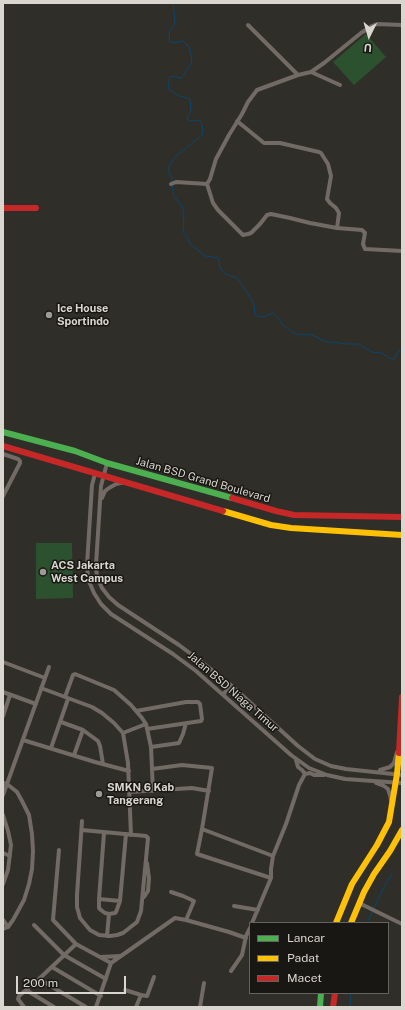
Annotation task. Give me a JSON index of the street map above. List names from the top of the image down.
{
  "streets": {
    "main road": ["Jalan BSD Grand Boulevard"],
    "street": ["Jalan BSD Niaga Timur"]
  },
  "crossings": [
    ["Jalan BSD Grand Boulevard", "Jalan BSD Niaga Timur"]
  ],
  "places": ["Ice House Sportindo", "ACS Jakarta West Campus", "SMKN 6 Kab Tangerang"],
  "legend": ["Lancar", "Padat", "Macet"],
  "scale_bar": "200 m",
  "north": "bottom"
}
